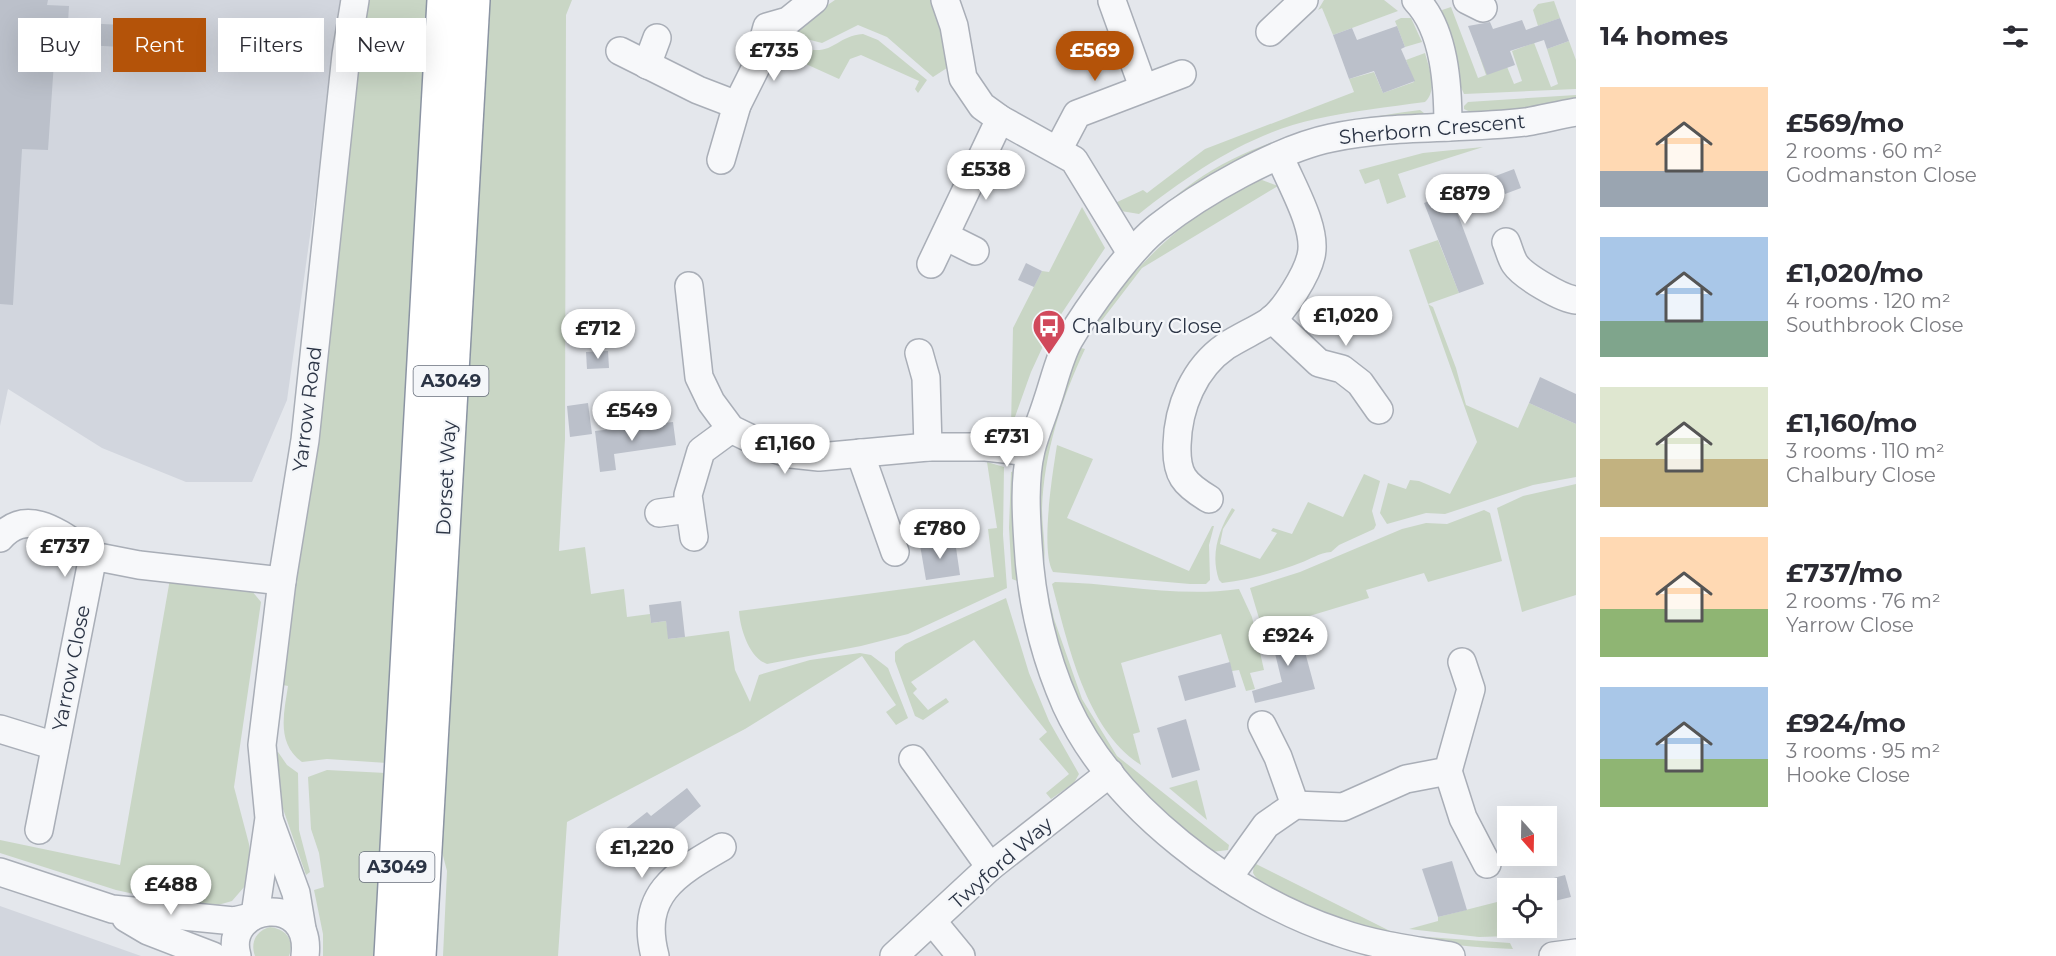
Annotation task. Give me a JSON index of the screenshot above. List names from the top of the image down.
{
  "streets": {
    "highway": ["A3049", "Dorset Way"],
    "street": [
      "Sherborn Crescent",
      "Yarrow Road",
      "Yarrow Close",
      "Twyford Way"
    ]
  },
  "crossings": [
    ["Sherborn Crescent", "Twyford Way"]
  ],
  "places": {
    "bus stop": ["Chalbury Close"]
  },
  "north": "bottom",
  "page": {
    "heading": "14 homes",
    "chip": [
      "Buy",
      "Rent",
      "Filters",
      "New"
    ],
    "price": [
      "£735",
      "£569",
      "£538",
      "£879",
      "£1,020",
      "£712",
      "£549",
      "£731",
      "£1,160",
      "£780",
      "£737",
      "£924",
      "£1,220",
      "£488"
    ],
    "list": [
      {
        "name": "£569/mo",
        "note": "2 rooms · 60 m² · Godmanston Close"
      },
      {
        "name": "£1,020/mo",
        "note": "4 rooms · 120 m² · Southbrook Close"
      },
      {
        "name": "£1,160/mo",
        "note": "3 rooms · 110 m² · Chalbury Close"
      },
      {
        "name": "£737/mo",
        "note": "2 rooms · 76 m² · Yarrow Close"
      },
      {
        "name": "£924/mo",
        "note": "3 rooms · 95 m² · Hooke Close"
      }
    ]
  }
}
